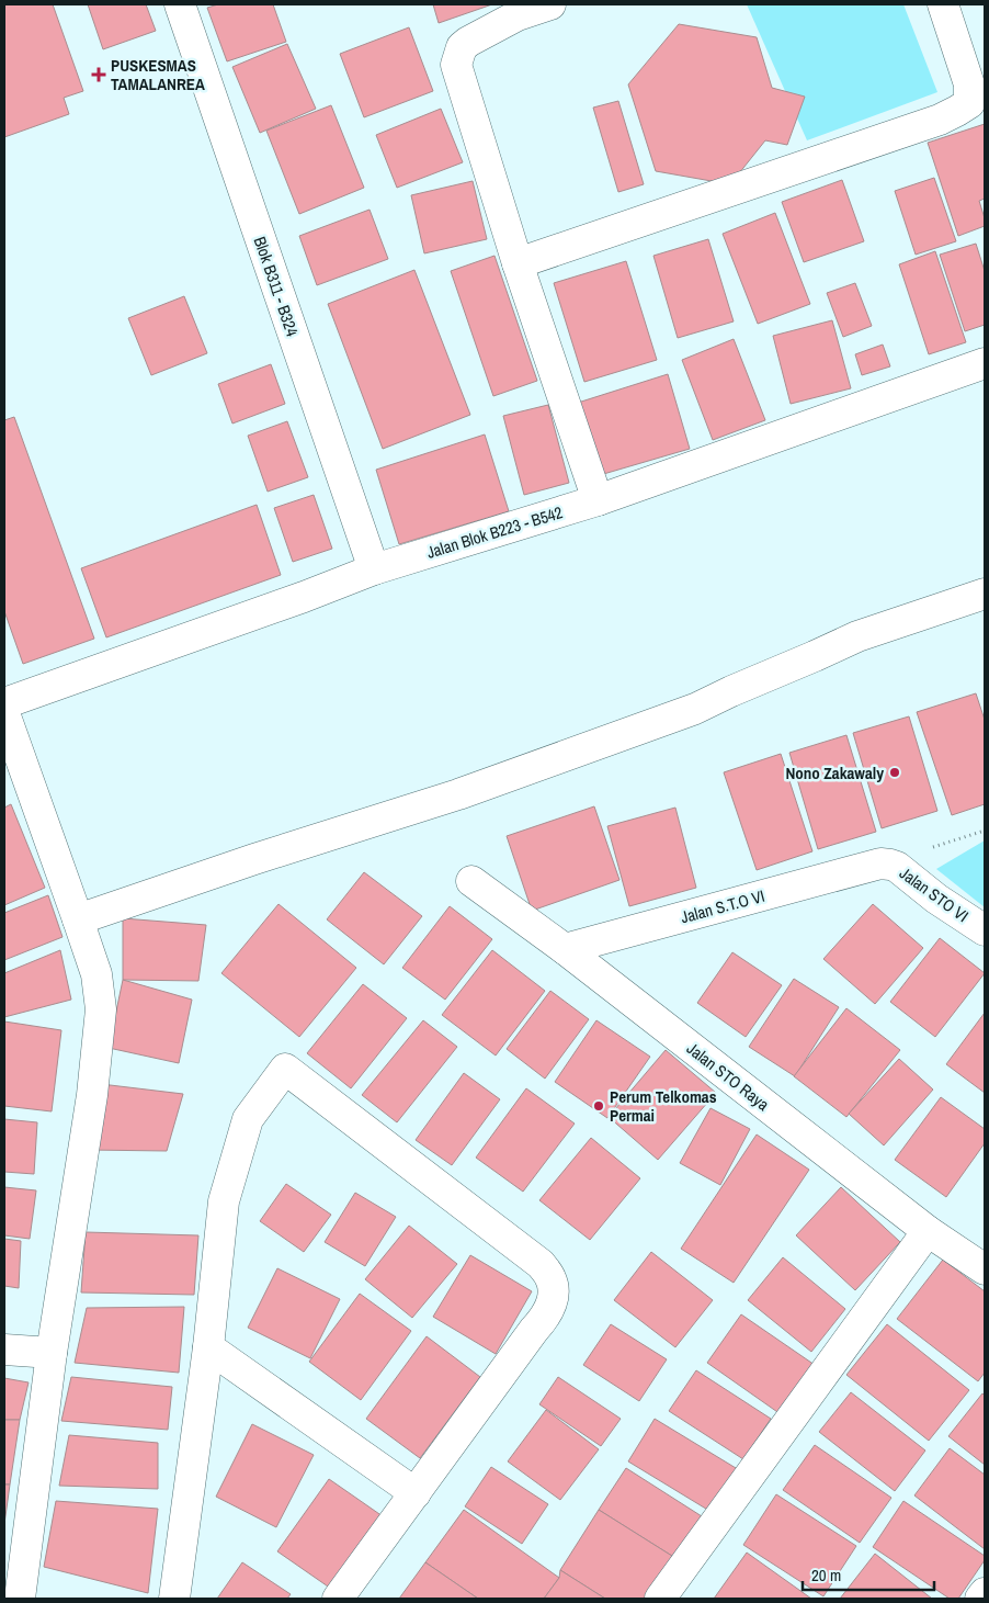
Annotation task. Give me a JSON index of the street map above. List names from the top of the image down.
{
  "streets": {
    "street": [
      "Blok B311 - B324",
      "Jalan Blok B223 - B542",
      "Jalan STO VI",
      "Jalan S.T.O VI",
      "Jalan STO Raya"
    ]
  },
  "crossings": [
    ["Blok B311 - B324", "Jalan Blok B223 - B542"],
    ["Jalan STO VI", "Jalan S.T.O VI"],
    ["Jalan S.T.O VI", "Jalan STO Raya"]
  ],
  "places": {
    "health": ["PUSKESMAS TAMALANREA"],
    "other": ["Nono Zakawaly", "Perum Telkomas Permai"]
  },
  "scale_bar": "20 m"
}
